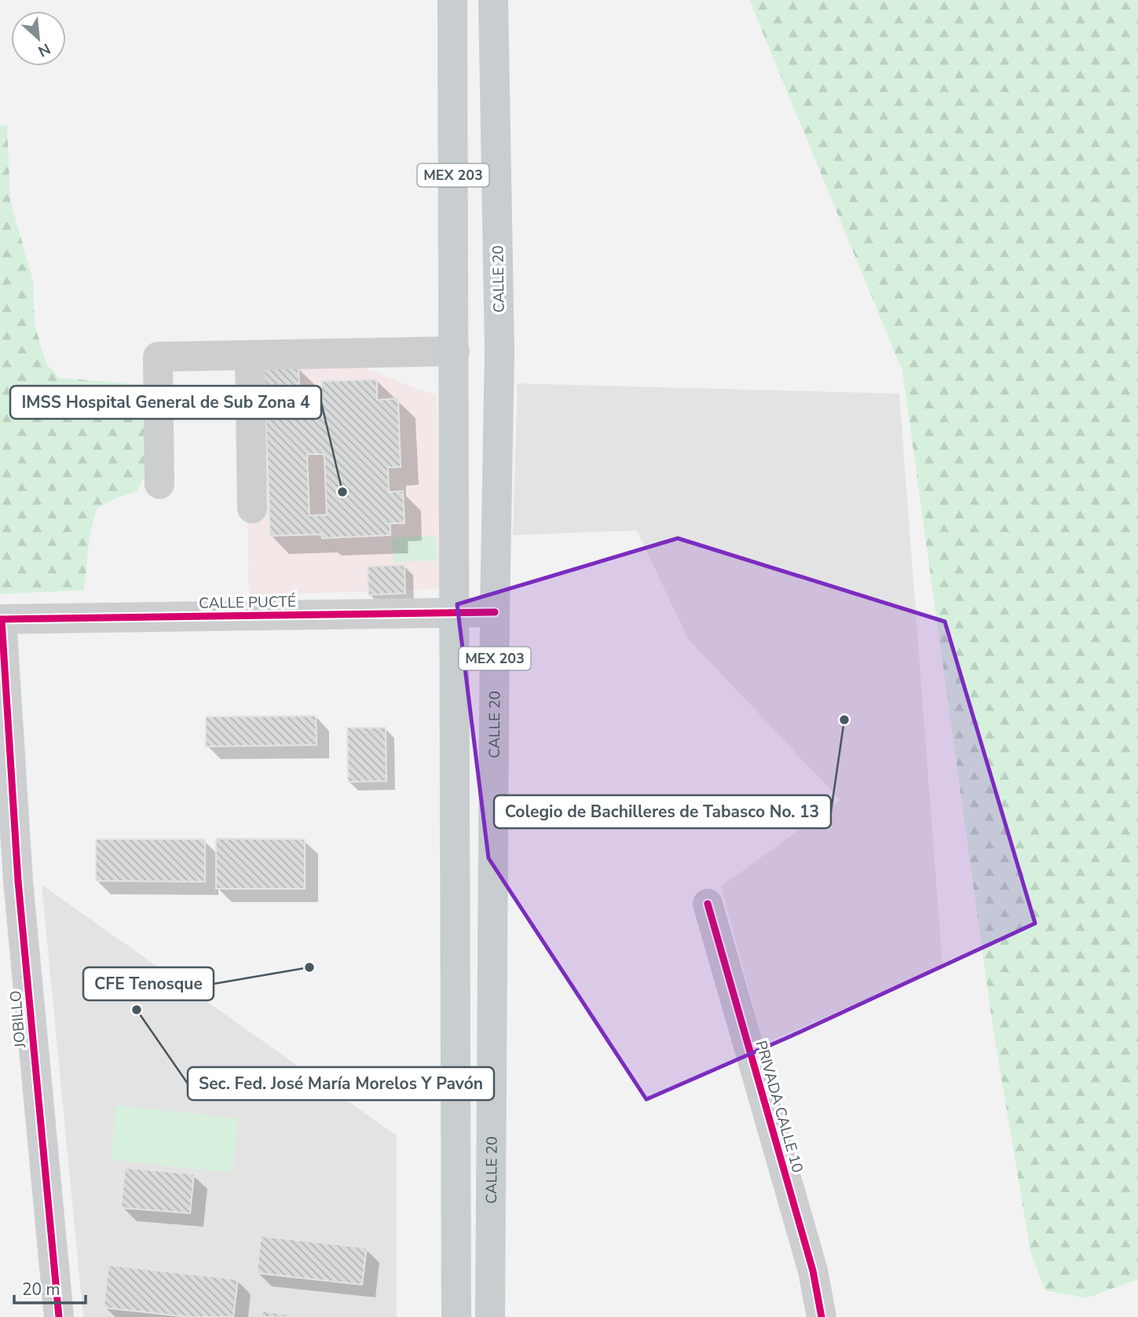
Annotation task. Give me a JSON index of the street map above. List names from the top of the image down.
{
  "streets": {
    "main road": ["MEX 203", "CALLE 20"],
    "street": ["CALLE PUCTÉ", "JOBILLO", "PRIVADA CALLE 10"]
  },
  "crossings": [
    ["MEX 203", "CALLE PUCTÉ"],
    ["CALLE 20", "CALLE PUCTÉ"],
    ["CALLE PUCTÉ", "JOBILLO"]
  ],
  "places": [
    "IMSS Hospital General de Sub Zona 4",
    "Colegio de Bachilleres de Tabasco No. 13",
    "CFE Tenosque",
    "Sec. Fed. José María Morelos Y Pavón"
  ],
  "scale_bar": "20 m",
  "north": "bottom right"
}
